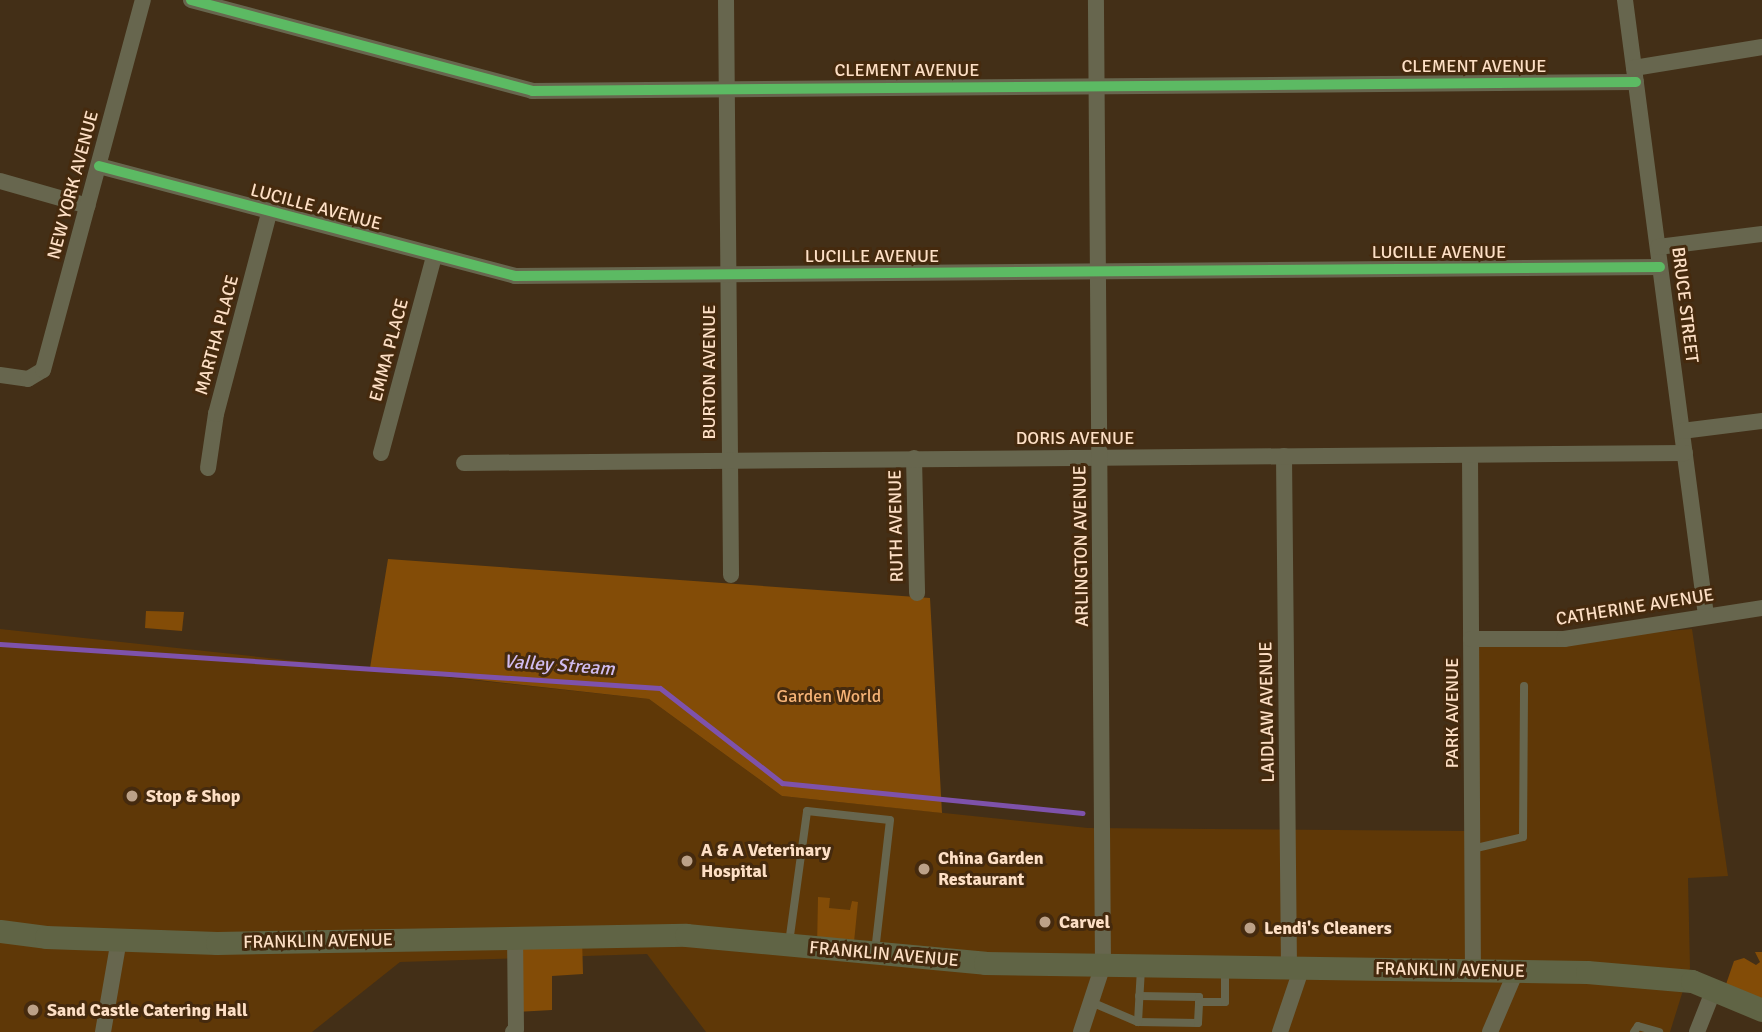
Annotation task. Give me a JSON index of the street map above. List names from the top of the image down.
{
  "streets": {
    "main road": ["FRANKLIN AVENUE"],
    "street": [
      "CLEMENT AVENUE",
      "NEW YORK AVENUE",
      "LUCILLE AVENUE",
      "BRUCE STREET",
      "MARTHA PLACE",
      "EMMA PLACE",
      "BURTON AVENUE",
      "DORIS AVENUE",
      "RUTH AVENUE",
      "ARLINGTON AVENUE",
      "CATHERINE AVENUE",
      "LAIDLAW AVENUE",
      "PARK AVENUE"
    ]
  },
  "crossings": [
    ["CLEMENT AVENUE", "BRUCE STREET"],
    ["CLEMENT AVENUE", "BURTON AVENUE"],
    ["CLEMENT AVENUE", "ARLINGTON AVENUE"],
    ["NEW YORK AVENUE", "LUCILLE AVENUE"],
    ["LUCILLE AVENUE", "BRUCE STREET"],
    ["LUCILLE AVENUE", "MARTHA PLACE"],
    ["LUCILLE AVENUE", "EMMA PLACE"],
    ["LUCILLE AVENUE", "BURTON AVENUE"],
    ["LUCILLE AVENUE", "ARLINGTON AVENUE"],
    ["BRUCE STREET", "DORIS AVENUE"],
    ["BRUCE STREET", "CATHERINE AVENUE"],
    ["BURTON AVENUE", "DORIS AVENUE"],
    ["DORIS AVENUE", "RUTH AVENUE"],
    ["DORIS AVENUE", "ARLINGTON AVENUE"],
    ["DORIS AVENUE", "LAIDLAW AVENUE"],
    ["DORIS AVENUE", "PARK AVENUE"],
    ["ARLINGTON AVENUE", "FRANKLIN AVENUE"],
    ["CATHERINE AVENUE", "PARK AVENUE"],
    ["LAIDLAW AVENUE", "FRANKLIN AVENUE"],
    ["PARK AVENUE", "FRANKLIN AVENUE"]
  ],
  "water": ["Valley Stream"],
  "parks": ["Garden World"],
  "places": [
    "Stop & Shop",
    "A & A Veterinary Hospital",
    "China Garden Restaurant",
    "Carvel",
    "Lendi's Cleaners",
    "Sand Castle Catering Hall"
  ]
}
